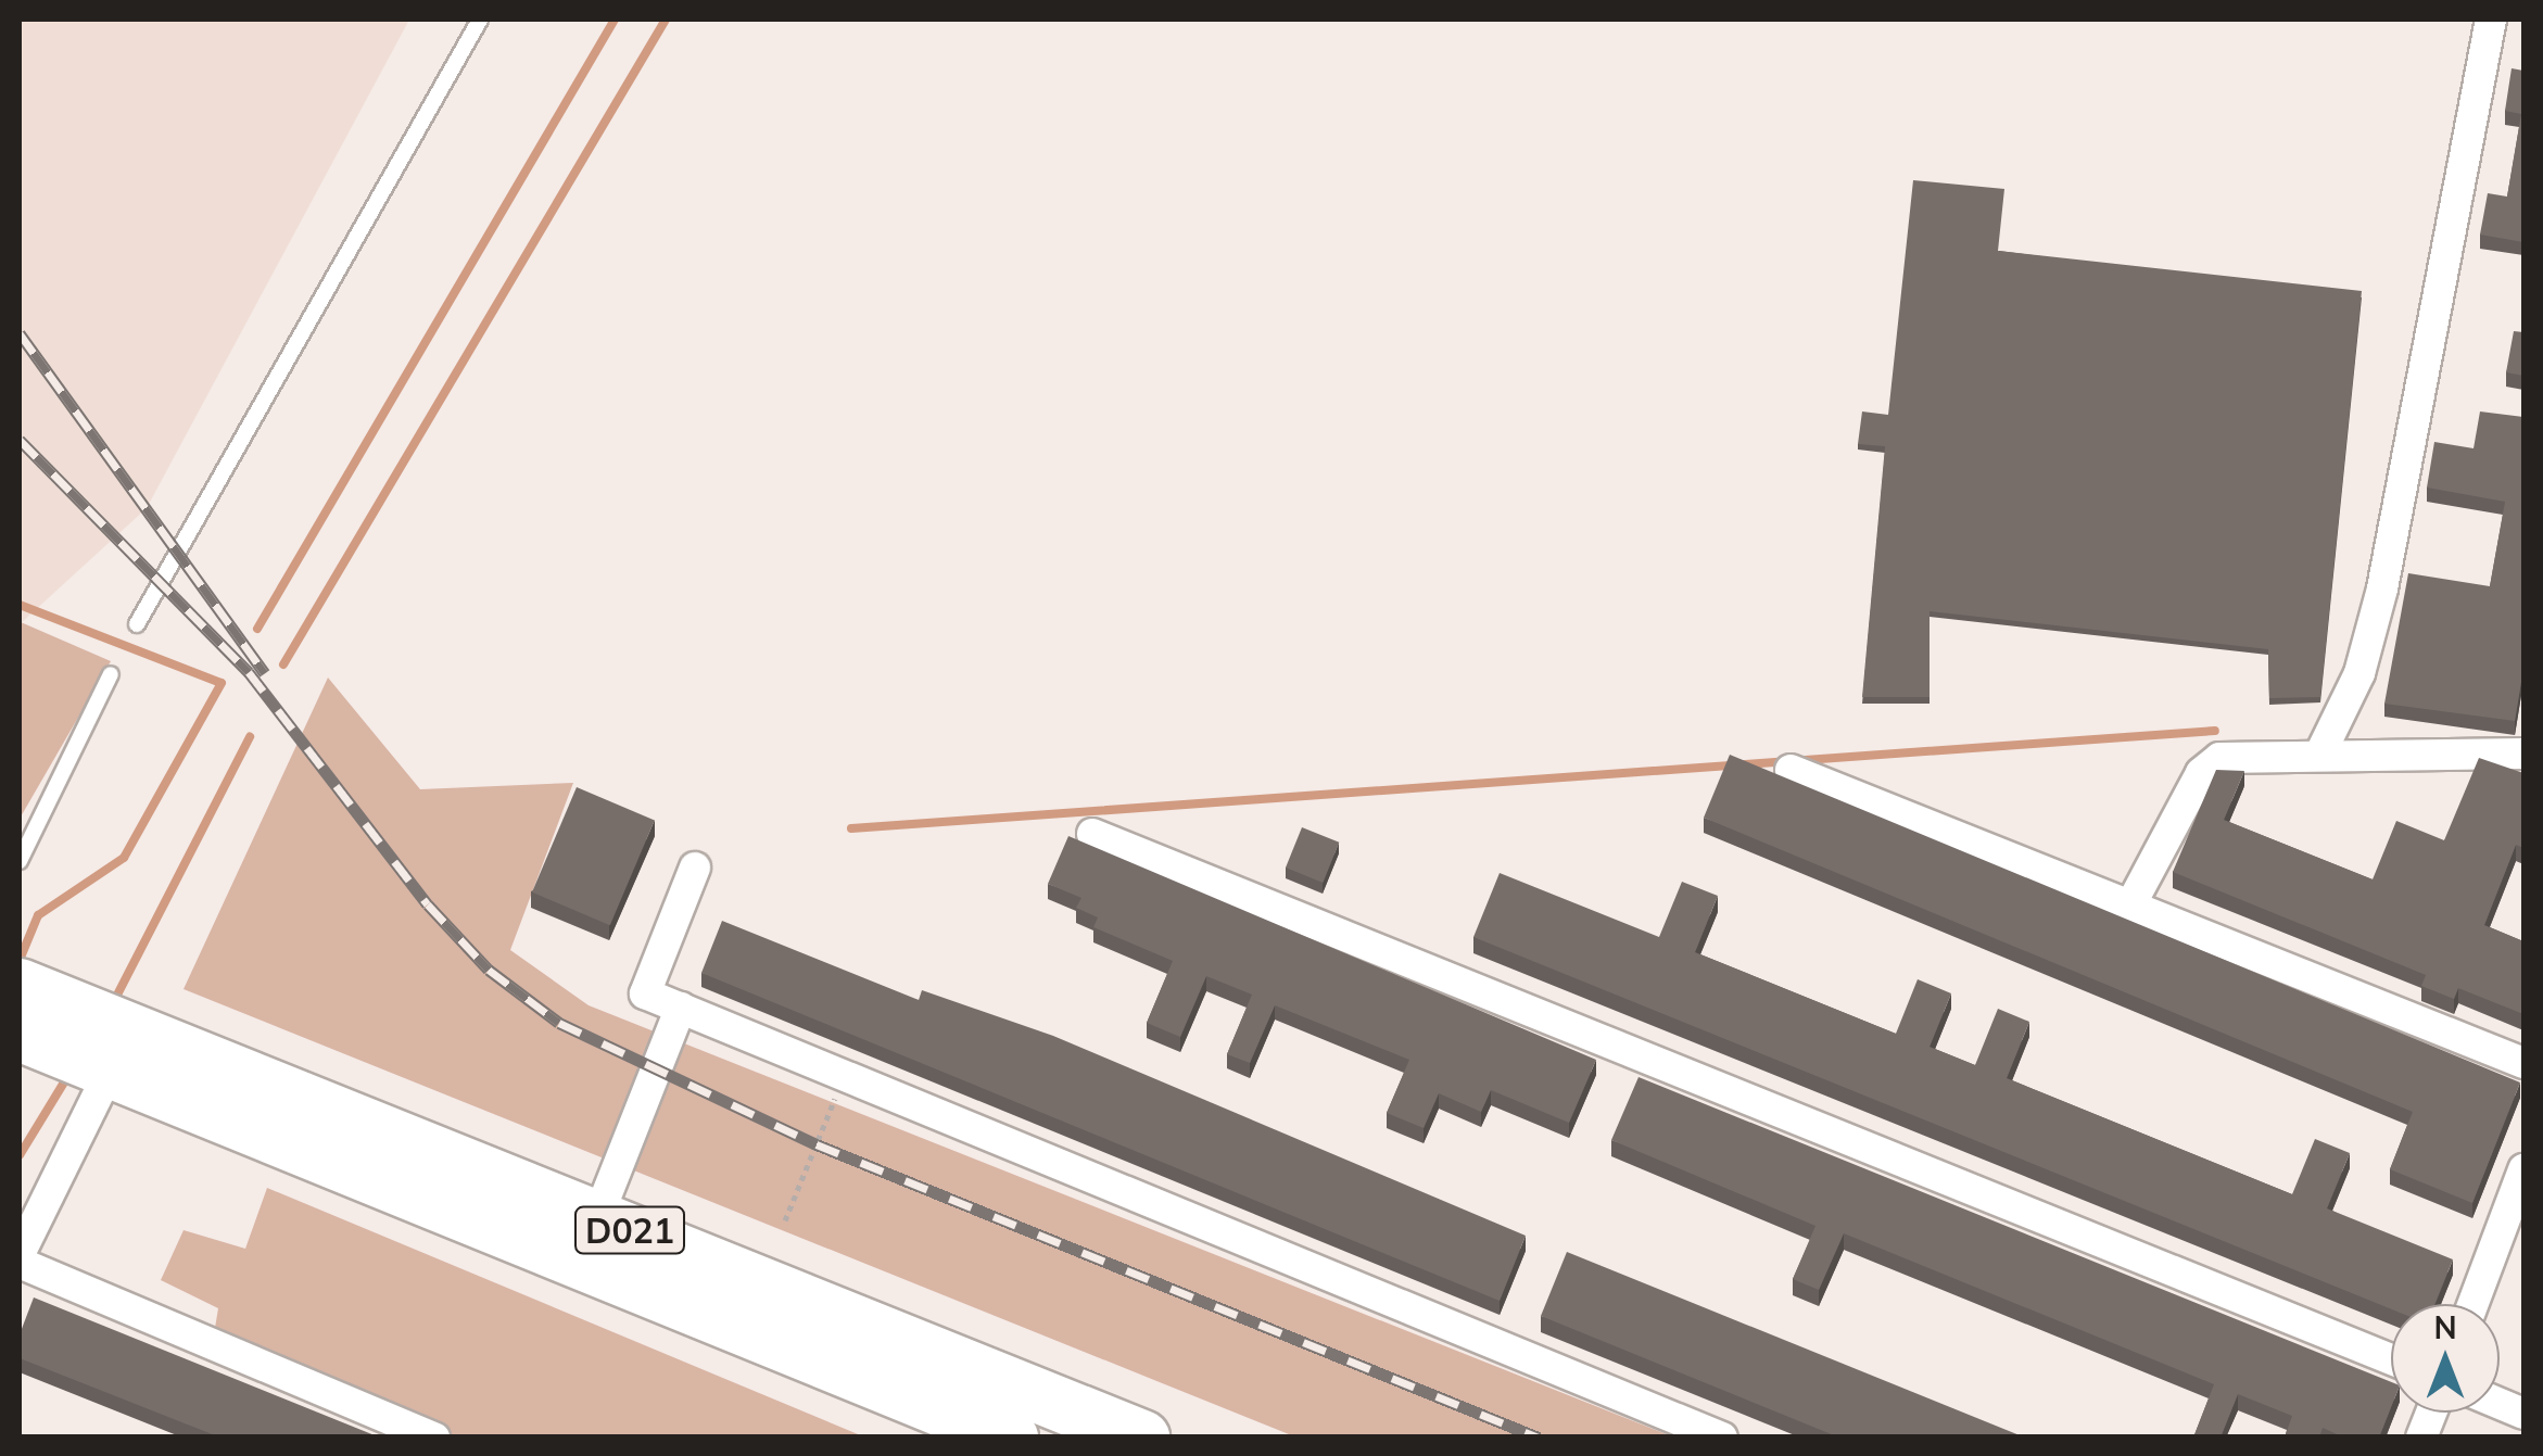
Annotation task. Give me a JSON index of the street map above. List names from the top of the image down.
{
  "streets": {
    "highway": ["D021"]
  },
  "north": "top"
}
